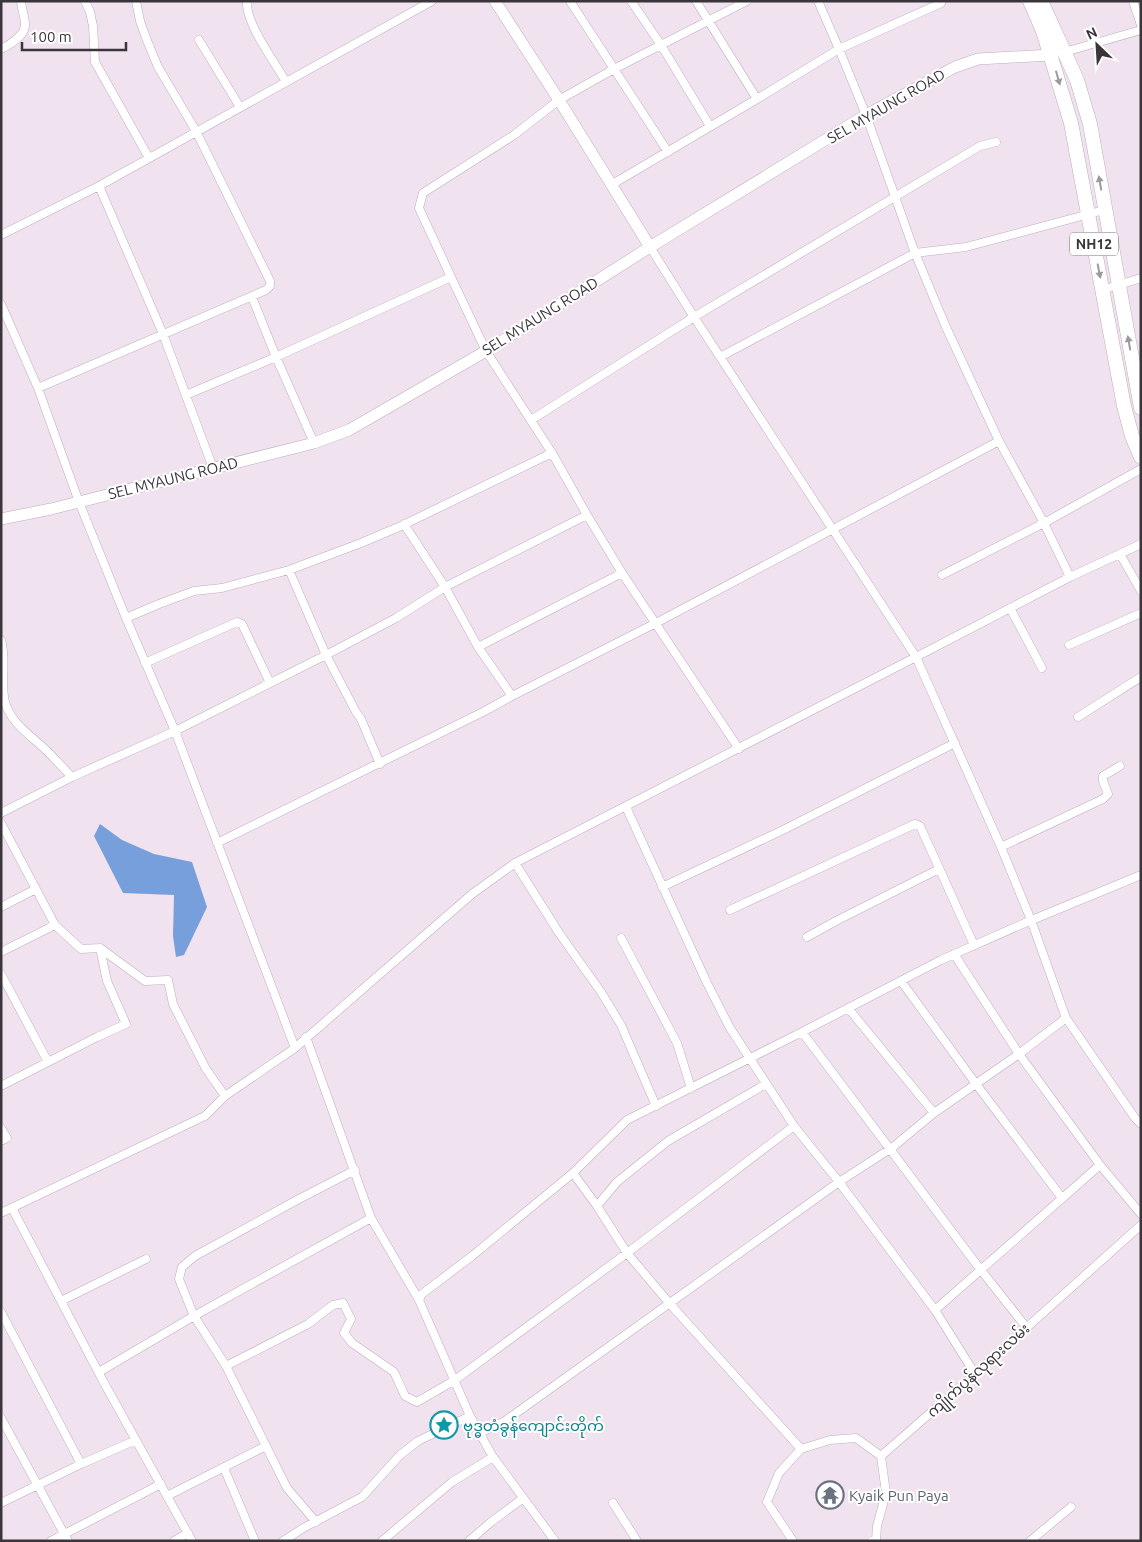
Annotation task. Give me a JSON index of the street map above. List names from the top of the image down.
{
  "streets": {
    "highway": ["NH12"],
    "main road": ["SEL MYAUNG ROAD"],
    "street": ["ကျိုက်ပွန်လုရားလမ်း"]
  },
  "crossings": [
    ["SEL MYAUNG ROAD", "NH12"]
  ],
  "places": {
    "place": ["ဗုဒ္ဓတံခွန်ကျောင်းတိုက်"],
    "temple": ["Kyaik Pun Paya"]
  },
  "scale_bar": "100 m",
  "north": "top left"
}
